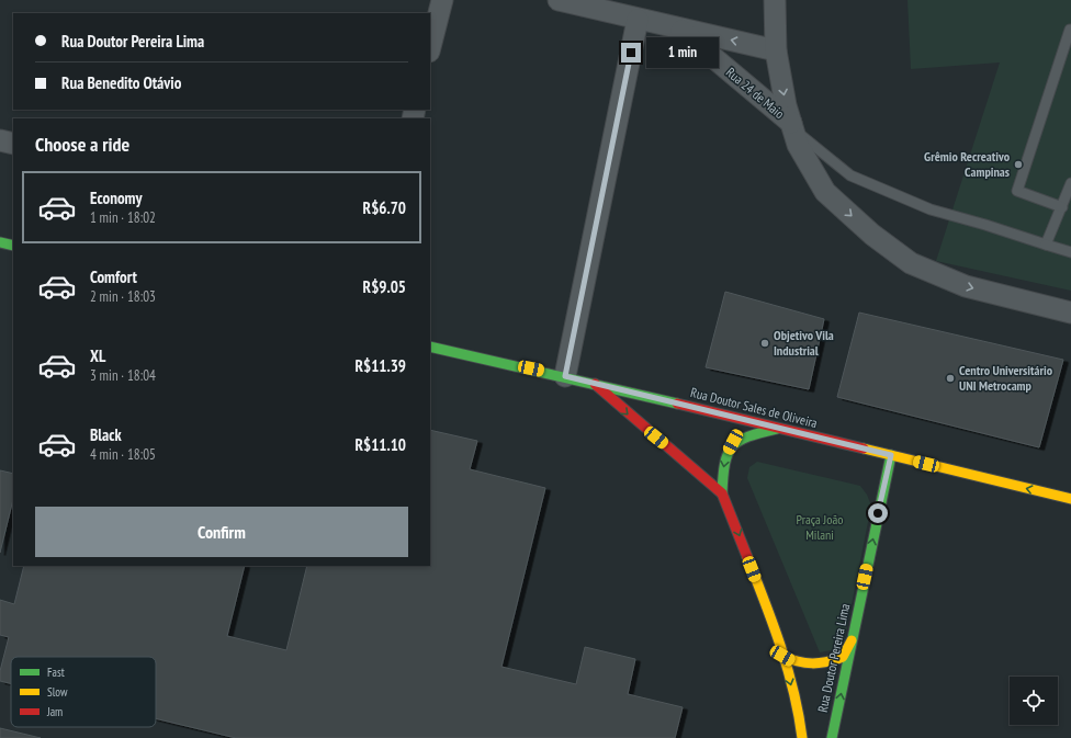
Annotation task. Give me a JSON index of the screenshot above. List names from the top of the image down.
{
  "streets": {
    "main road": ["Rua Doutor Sales de Oliveira", "Rua Doutor Pereira Lima"],
    "street": ["Rua 24 de Maio"]
  },
  "crossings": [
    ["Rua Doutor Sales de Oliveira", "Rua Doutor Pereira Lima"]
  ],
  "parks": ["Praça João Milani"],
  "places": ["Grêmio Recreativo Campinas", "Objetivo Vila Industrial", "Centro Universitário UNI Metrocamp"],
  "legend": ["Fast", "Slow", "Jam"],
  "page": {
    "banner": ["Rua Doutor Pereira Lima", "Rua Benedito Otávio"],
    "bubble": "1 min",
    "heading": "Choose a ride",
    "list": [
      {
        "name": "Economy",
        "note": "1 min · 18:02",
        "value": "R$6.70"
      },
      {
        "name": "Comfort",
        "note": "2 min · 18:03",
        "value": "R$9.05"
      },
      {
        "name": "XL",
        "note": "3 min · 18:04",
        "value": "R$11.39"
      },
      {
        "name": "Black",
        "note": "4 min · 18:05",
        "value": "R$11.10"
      }
    ],
    "buttons": "Confirm"
  }
}
